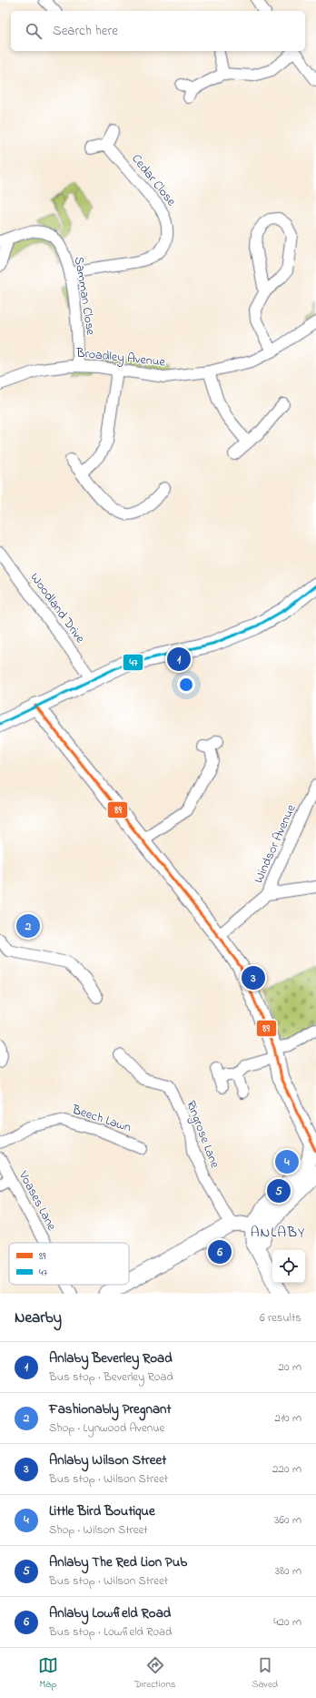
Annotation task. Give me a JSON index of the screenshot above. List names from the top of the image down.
{
  "streets": {
    "street": [
      "Cedar Close",
      "Samman Close",
      "Broadley Avenue",
      "Woodland Drive",
      "Windsor Avenue",
      "Beech Lawn",
      "Ringrose Lane",
      "Voases Lane"
    ]
  },
  "crossings": [
    ["Cedar Close", "Samman Close"],
    ["Samman Close", "Broadley Avenue"]
  ],
  "districts": ["ANLABY"],
  "lines": ["transit line 47", "transit line 89"],
  "legend": ["89", "47"],
  "page": {
    "search": "Search here",
    "pins": [
      "1",
      "2",
      "3",
      "4",
      "5",
      "6"
    ],
    "heading": ["Nearby", "6 results"],
    "list": [
      {
        "mark": "1",
        "name": "Anlaby Beverley Road",
        "note": "Bus stop · Beverley Road",
        "value": "20 m"
      },
      {
        "mark": "2",
        "name": "Fashionably Pregnant",
        "note": "Shop · Lynwood Avenue",
        "value": "210 m"
      },
      {
        "mark": "3",
        "name": "Anlaby Wilson Street",
        "note": "Bus stop · Wilson Street",
        "value": "220 m"
      },
      {
        "mark": "4",
        "name": "Little Bird Boutique",
        "note": "Shop · Wilson Street",
        "value": "360 m"
      },
      {
        "mark": "5",
        "name": "Anlaby The Red Lion Pub",
        "note": "Bus stop · Wilson Street",
        "value": "380 m"
      },
      {
        "mark": "6",
        "name": "Anlaby Lowfield Road",
        "note": "Bus stop · Lowfield Road",
        "value": "420 m"
      }
    ],
    "nav": ["Map", "Directions", "Saved"]
  }
}
